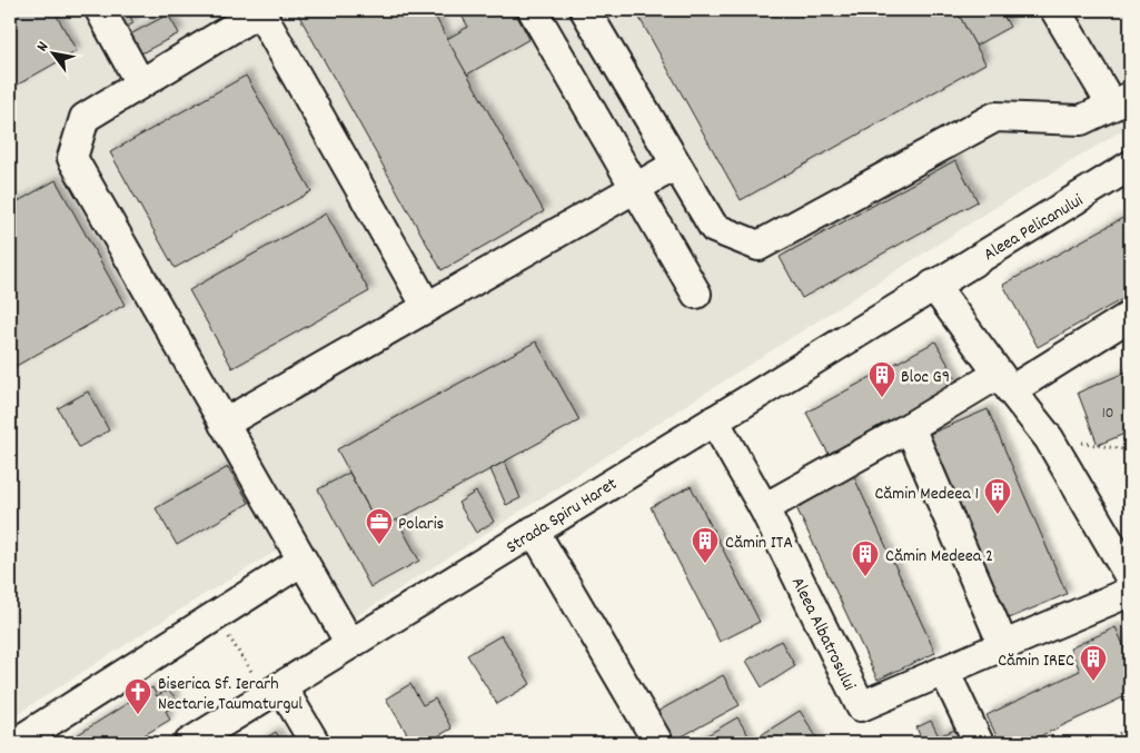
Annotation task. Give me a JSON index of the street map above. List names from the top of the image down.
{
  "streets": {
    "street": ["Aleea Pelicanului", "Strada Spiru Haret", "Aleea Albatrosului"]
  },
  "crossings": [
    ["Aleea Pelicanului", "Strada Spiru Haret"],
    ["Strada Spiru Haret", "Aleea Albatrosului"]
  ],
  "places": {
    "building": [
      "Bloc G9",
      "Cămin Medeea 1",
      "Cămin ITA",
      "Cămin Medeea 2",
      "Cămin IREC"
    ],
    "office": ["Polaris"],
    "church": ["Biserica Sf. Ierarh Nectarie Taumaturgul"]
  },
  "house_numbers": ["10"],
  "north": "top left"
}
